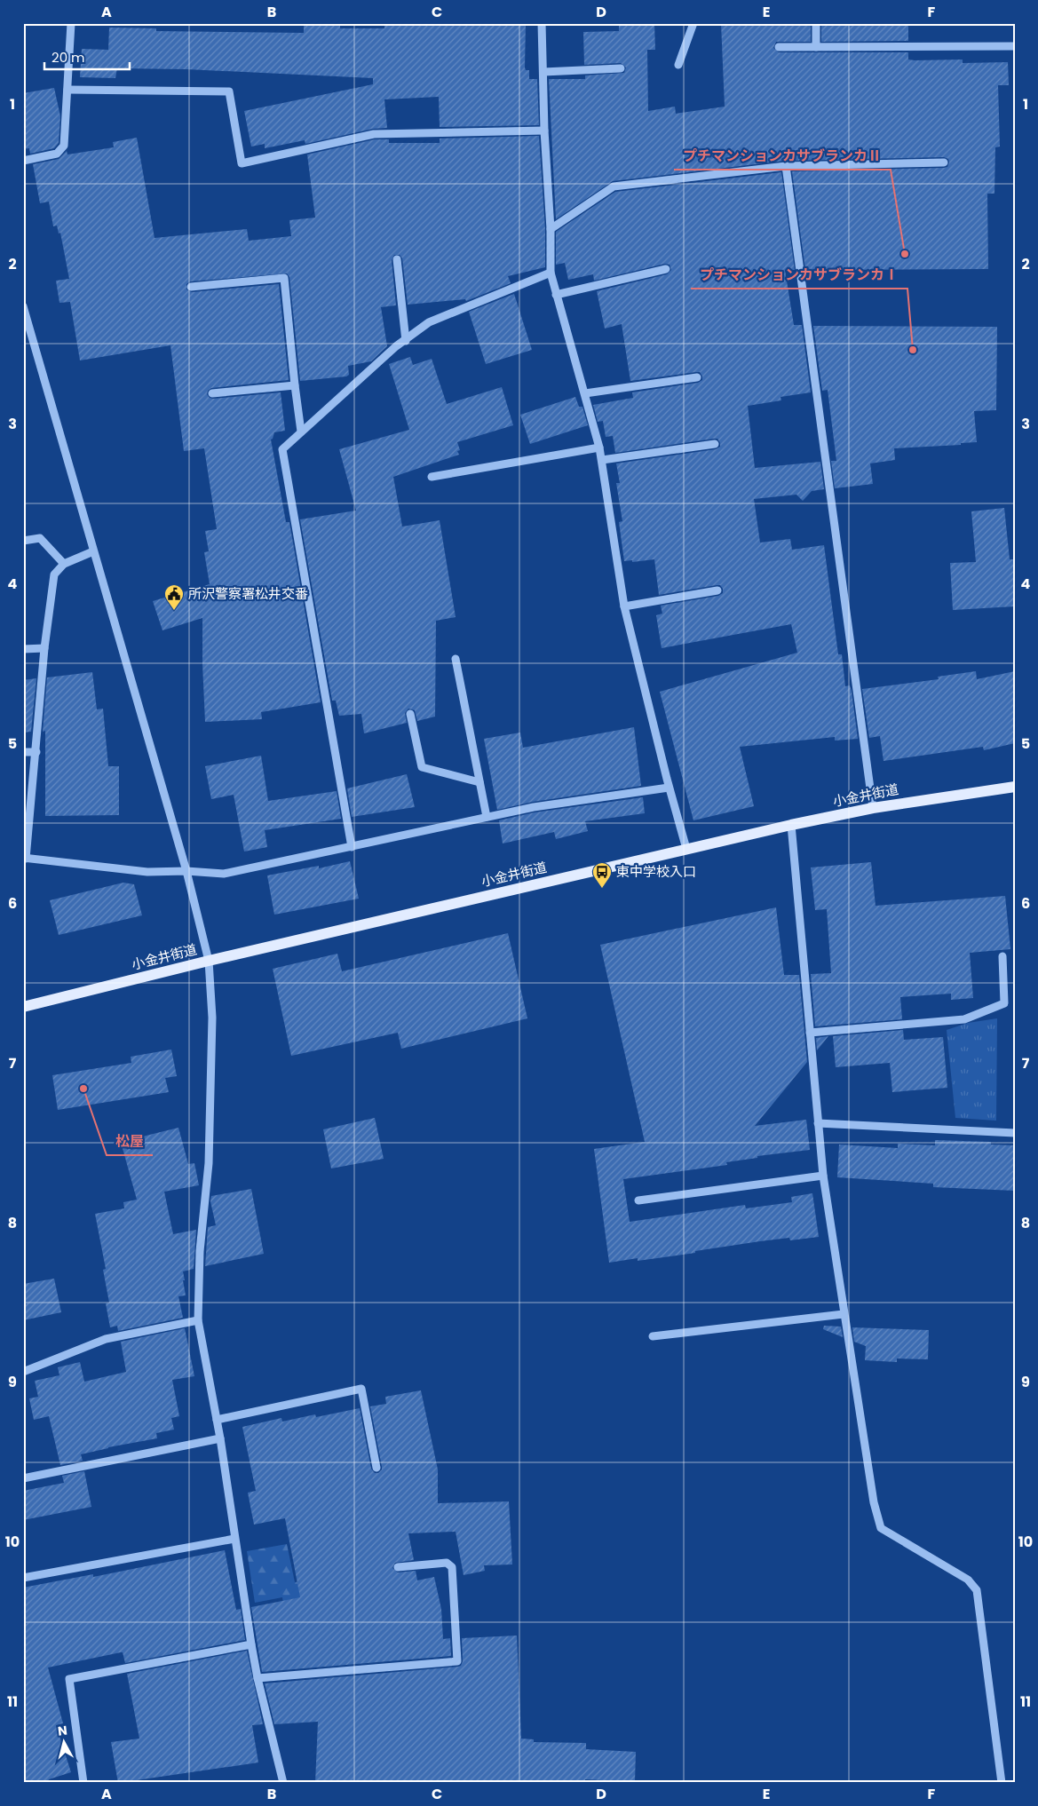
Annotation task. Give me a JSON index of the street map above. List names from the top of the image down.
{
  "streets": {
    "main road": ["小金井街道"]
  },
  "places": {
    "other": ["プチマンションカサブランカⅡ", "プチマンションカサブランカⅠ", "松屋"],
    "public building": ["所沢警察署松井交番"],
    "bus stop": ["東中学校入口"]
  },
  "scale_bar": "20 m",
  "north": "top",
  "grid": {
    "columns": [
      "A",
      "B",
      "C",
      "D",
      "E",
      "F"
    ],
    "rows": [
      "1",
      "2",
      "3",
      "4",
      "5",
      "6",
      "7",
      "8",
      "9",
      "10",
      "11"
    ]
  }
}
